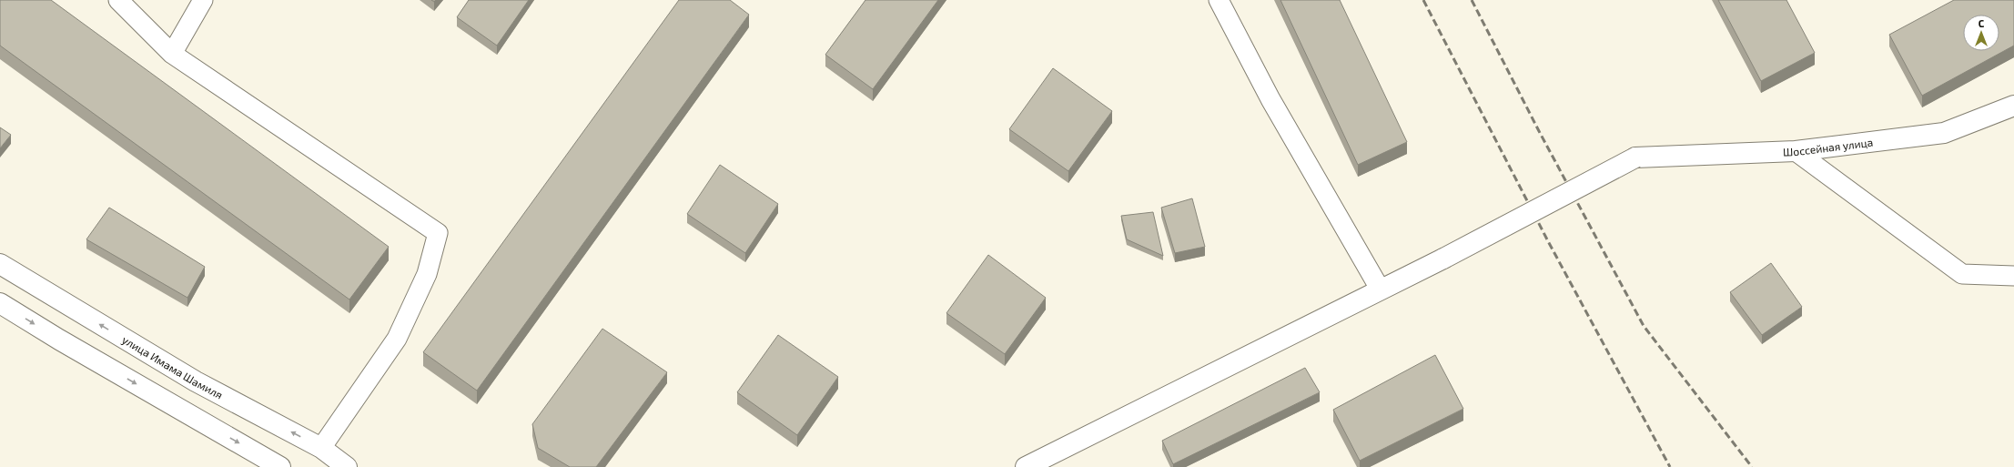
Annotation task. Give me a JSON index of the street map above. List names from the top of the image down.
{
  "streets": {
    "street": ["Шоссейная улица", "улица Имама Шамиля"]
  },
  "north": "top"
}
